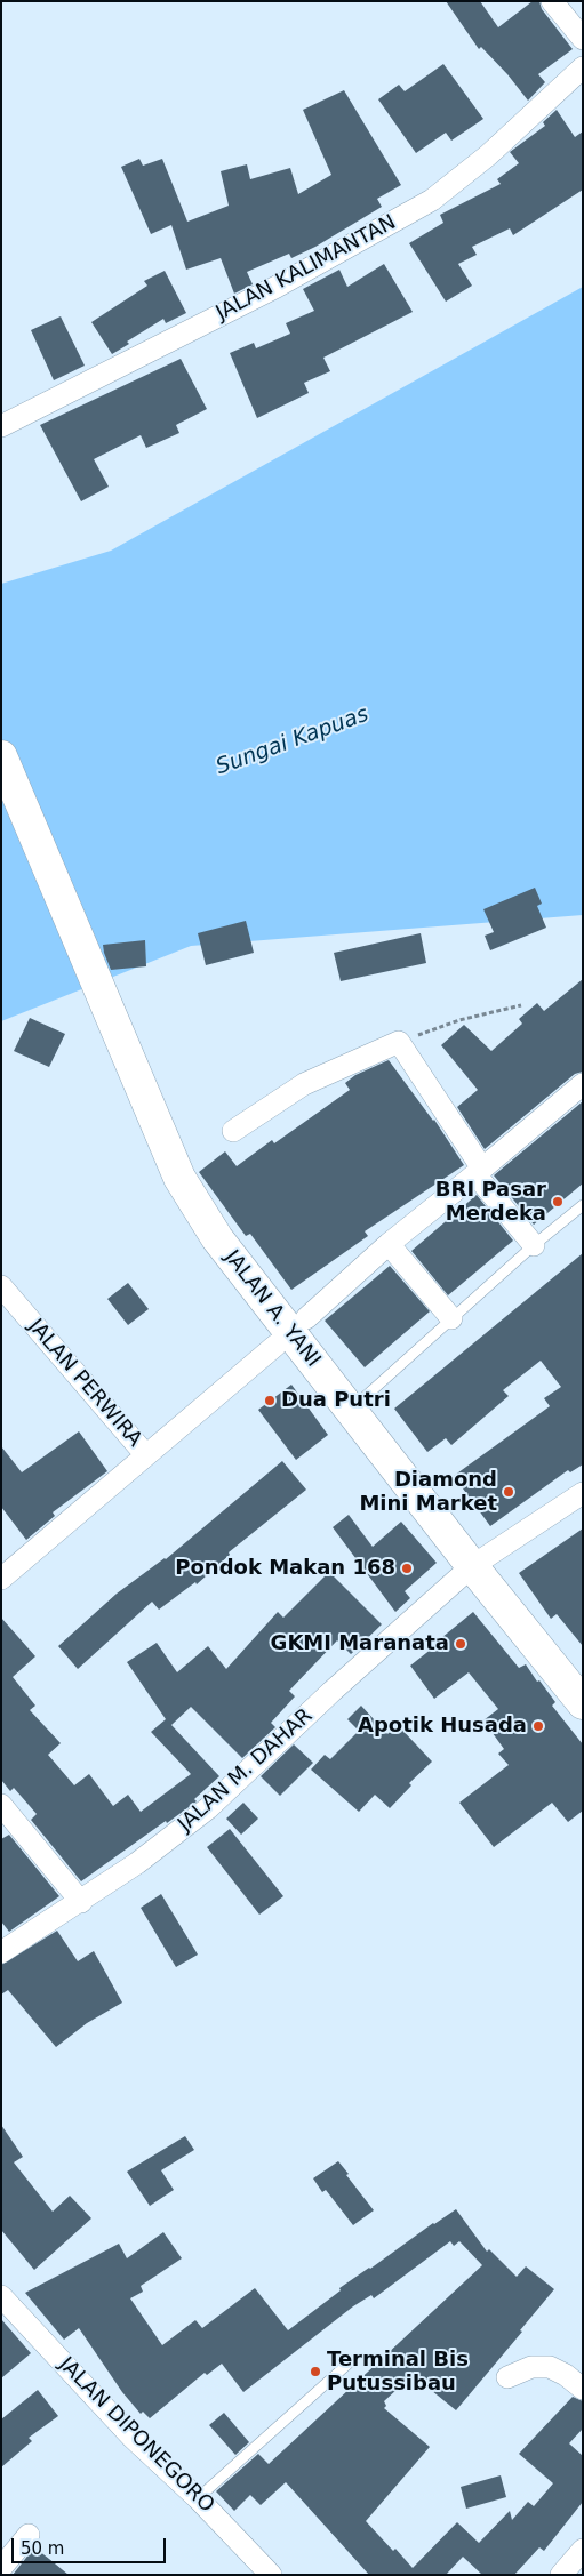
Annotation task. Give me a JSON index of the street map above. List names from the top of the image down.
{
  "streets": {
    "highway": ["JALAN A. YANI"],
    "street": [
      "JALAN KALIMANTAN",
      "JALAN PERWIRA",
      "JALAN M. DAHAR",
      "JALAN DIPONEGORO"
    ]
  },
  "crossings": [
    ["JALAN A. YANI", "JALAN M. DAHAR"]
  ],
  "water": ["Sungai Kapuas"],
  "places": [
    "BRI Pasar Merdeka",
    "Dua Putri",
    "Diamond Mini Market",
    "Pondok Makan 168",
    "GKMI Maranata",
    "Apotik Husada",
    "Terminal Bis Putussibau"
  ],
  "scale_bar": "50 m"
}
